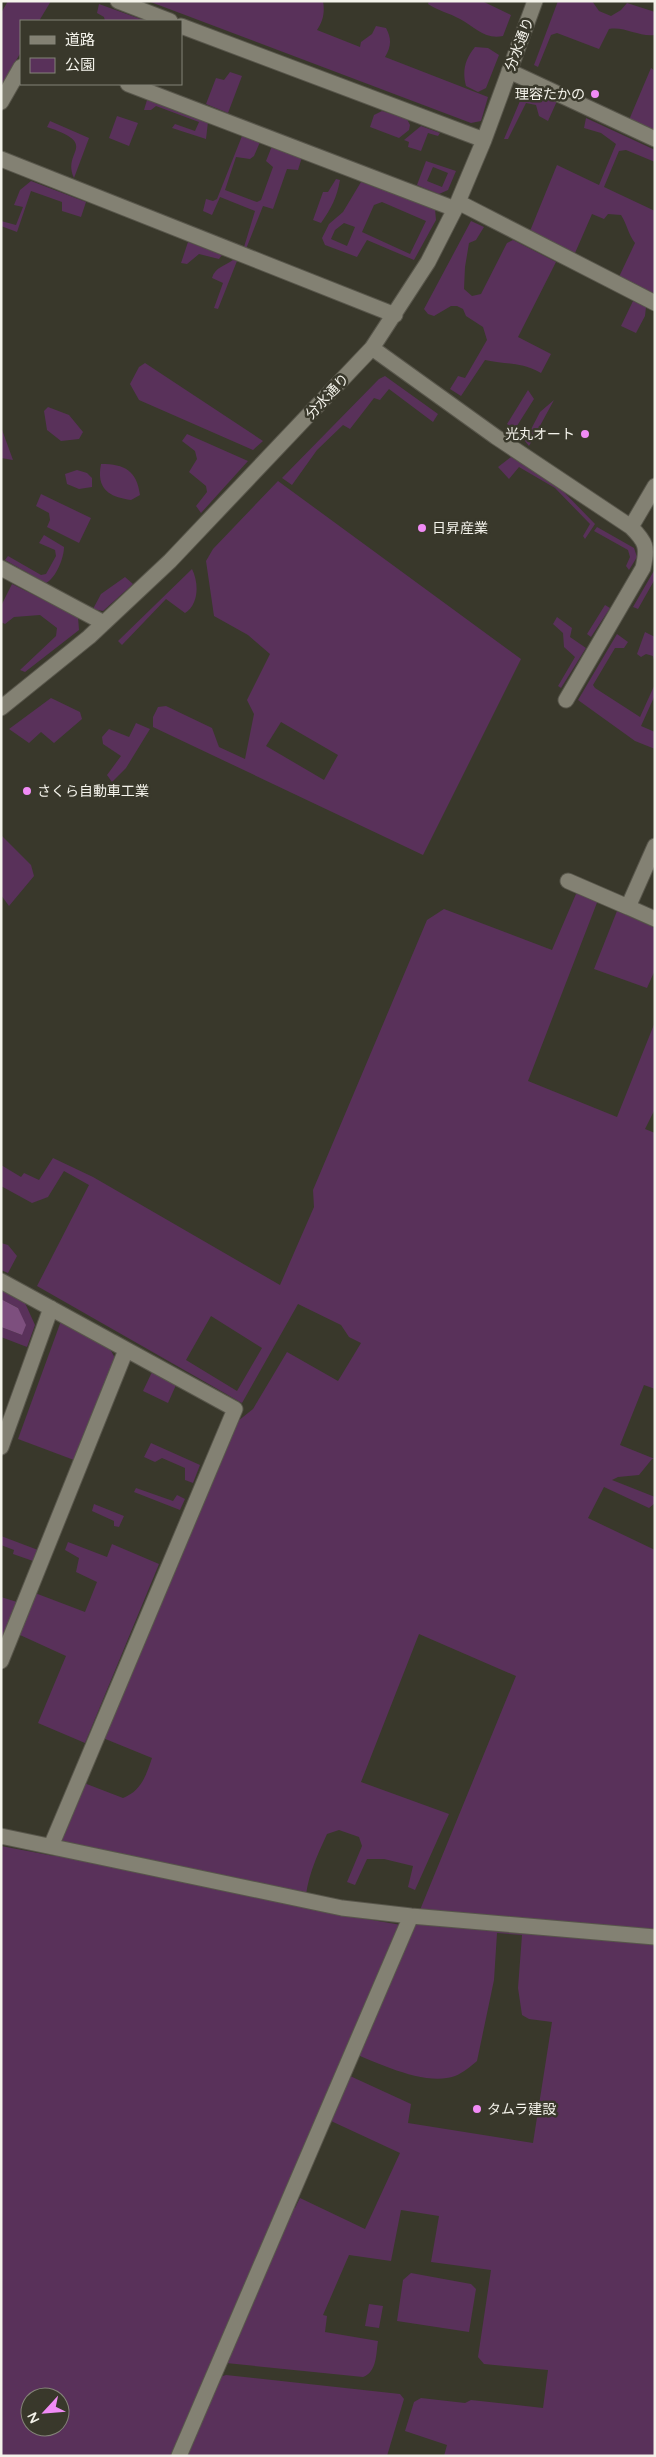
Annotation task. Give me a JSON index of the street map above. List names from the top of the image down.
{
  "streets": {
    "street": ["分水通り"]
  },
  "places": [
    "理容たかの",
    "光丸オート",
    "日昇産業",
    "さくら自動車工業",
    "タムラ建設"
  ],
  "legend": ["道路", "公園"],
  "north": "bottom left"
}
